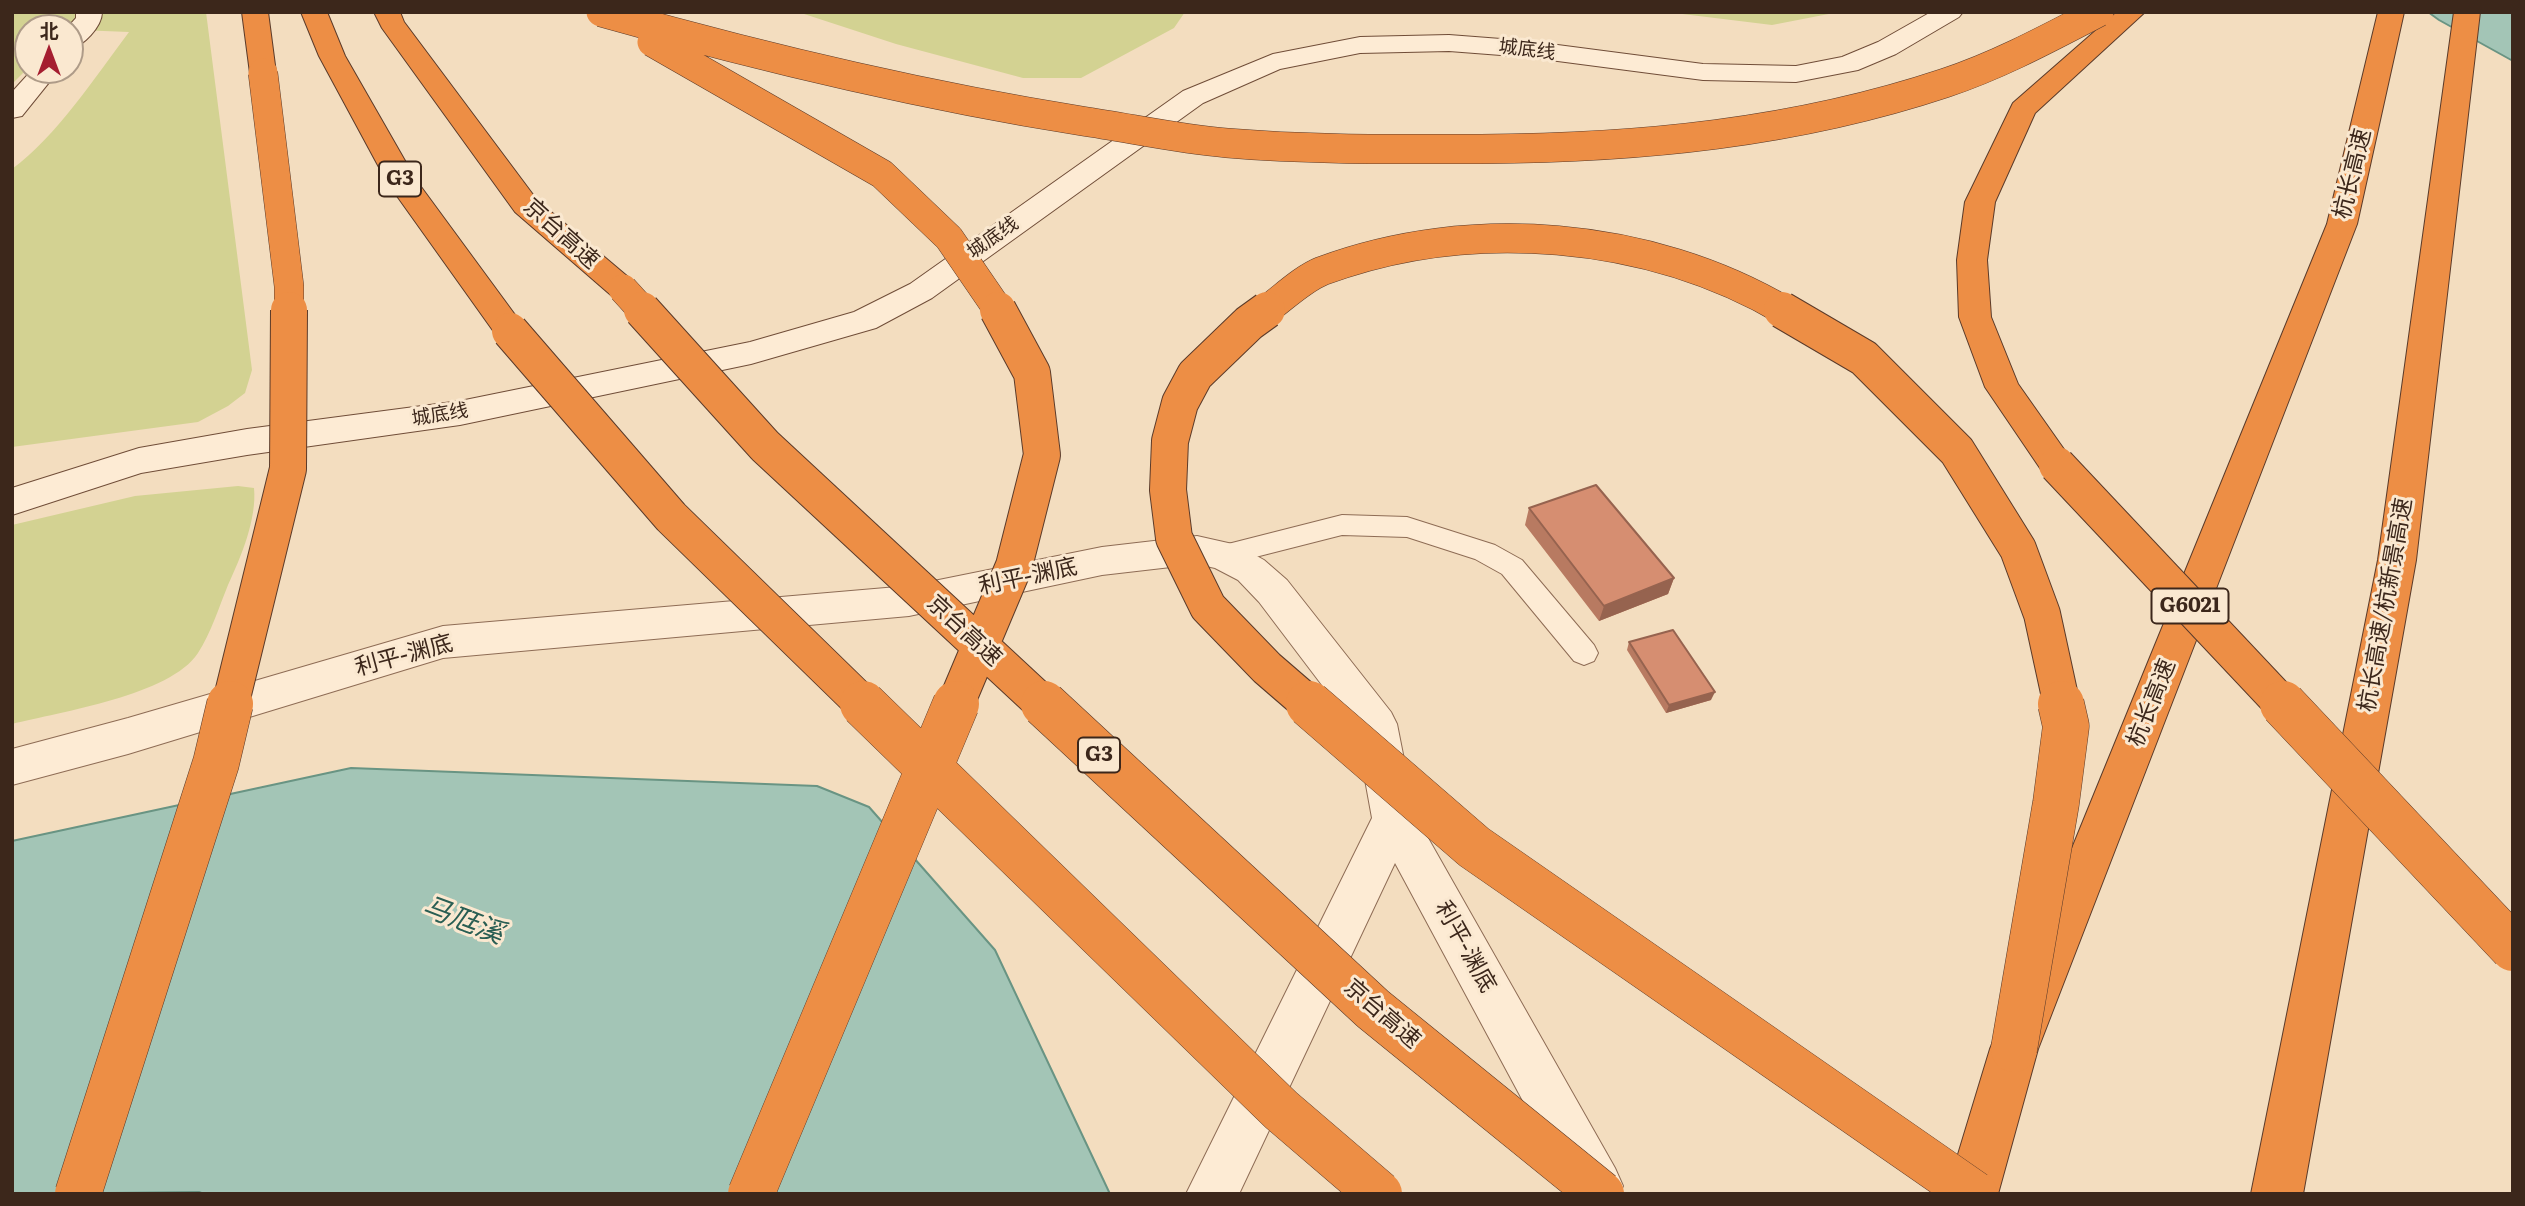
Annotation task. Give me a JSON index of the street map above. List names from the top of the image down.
{
  "streets": {
    "highway": [
      "杭长高速",
      "G3",
      "京台高速",
      "杭长高速/杭新景高速",
      "G6021"
    ],
    "main road": ["城底线", "利平-渊底"]
  },
  "crossings": [
    ["京台高速", "利平-渊底"]
  ],
  "water": ["马尫溪"],
  "north": "top"
}
